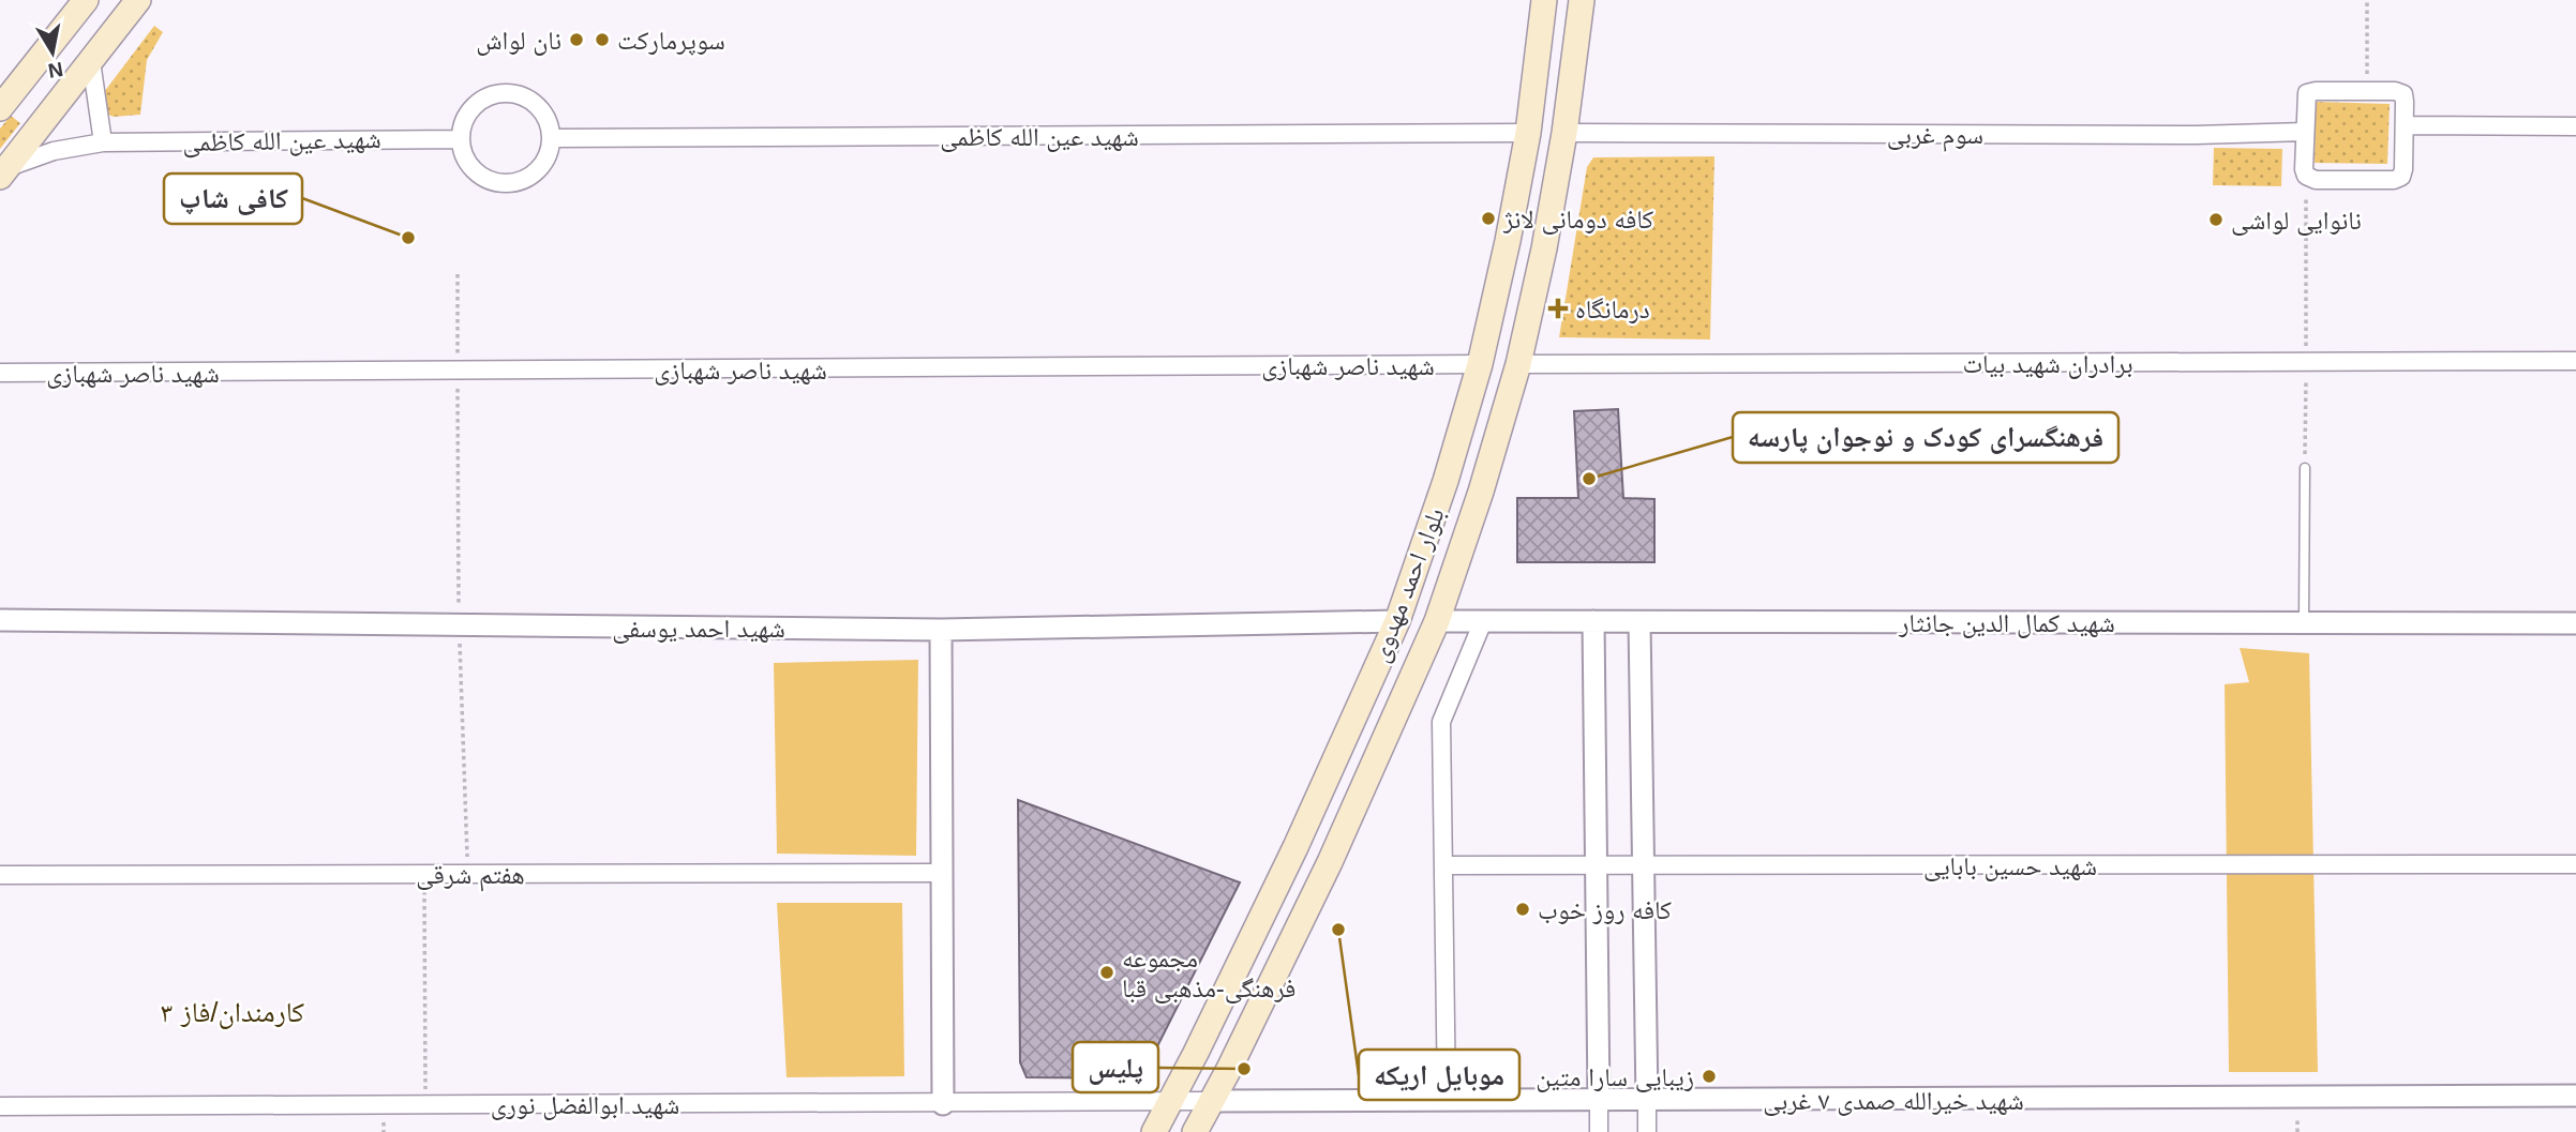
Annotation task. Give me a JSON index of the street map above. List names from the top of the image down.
{
  "streets": {
    "main road": ["بلوار احمد مهدوی"],
    "street": [
      "سوم غربی",
      "شهید عین الله کاظمی",
      "برادران شهید بیات",
      "شهید ناصر شهبازی",
      "شهید کمال الدین جانثار",
      "شهید احمد یوسفی",
      "شهید حسین بابایی",
      "هفتم شرقی",
      "شهید خیرالله صمدی ۷ غربی",
      "شهید ابوالفضل نوری"
    ]
  },
  "crossings": [
    ["سوم غربی", "بلوار احمد مهدوی"],
    ["شهید عین الله کاظمی", "بلوار احمد مهدوی"],
    ["برادران شهید بیات", "بلوار احمد مهدوی"],
    ["شهید ناصر شهبازی", "بلوار احمد مهدوی"],
    ["بلوار احمد مهدوی", "شهید کمال الدین جانثار"],
    ["بلوار احمد مهدوی", "شهید احمد یوسفی"],
    ["بلوار احمد مهدوی", "شهید خیرالله صمدی ۷ غربی"],
    ["بلوار احمد مهدوی", "شهید ابوالفضل نوری"],
    ["شهید خیرالله صمدی ۷ غربی", "شهید ابوالفضل نوری"]
  ],
  "districts": ["کارمندان/فاز ۳"],
  "places": {
    "other": [
      "نان لواش",
      "سوپرمارکت",
      "کافه دومانی لانژ",
      "نانوایی لواشی",
      "کافی شاپ",
      "فرهنگسرای کودک و نوجوان پارسه",
      "کافه روز خوب",
      "موبایل اریکه",
      "مجموعه فرهنگی-مذهبی قبا",
      "پلیس",
      "زیبایی سارا متین"
    ],
    "health": ["درمانگاه"]
  },
  "north": "bottom"
}
